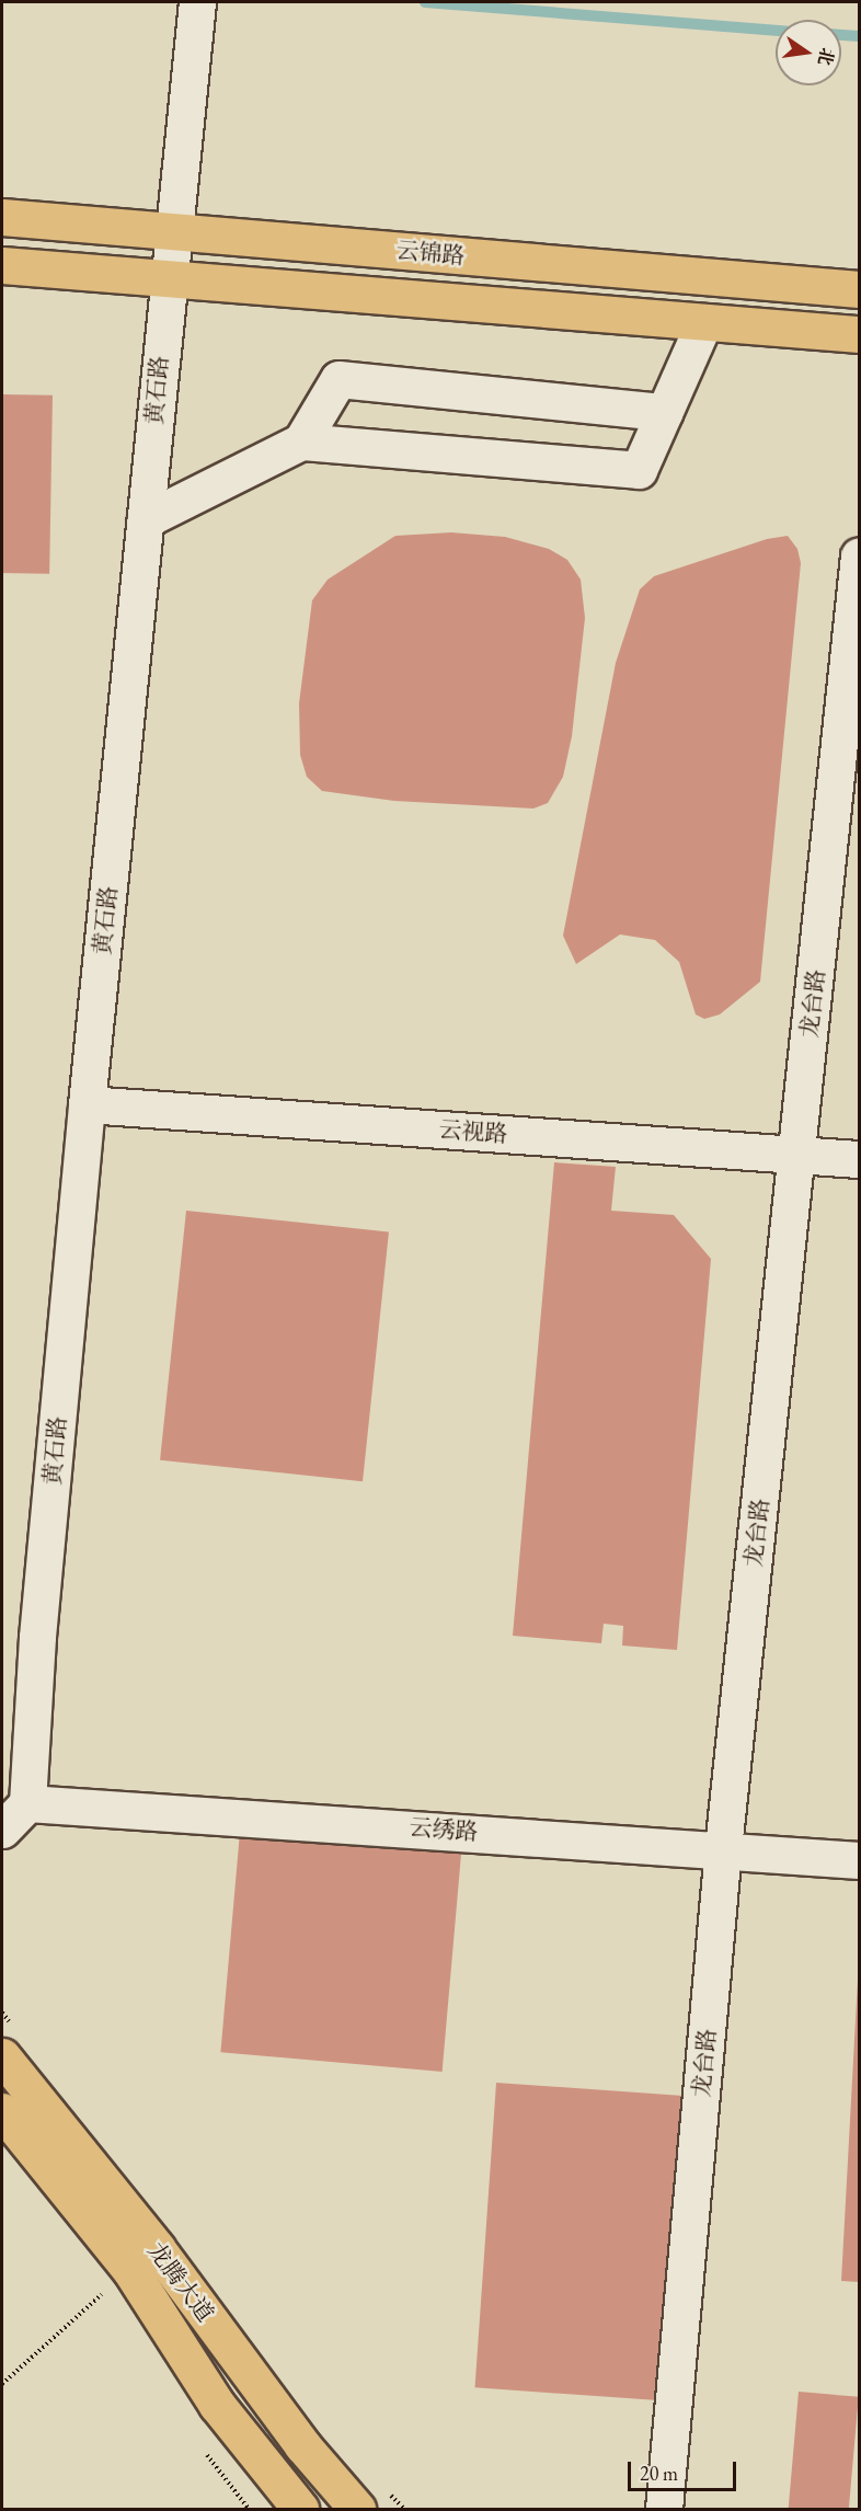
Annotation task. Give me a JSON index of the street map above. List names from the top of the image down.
{
  "streets": {
    "main road": ["云锦路", "龙腾大道"],
    "street": [
      "黄石路",
      "龙台路",
      "云视路",
      "云绣路"
    ]
  },
  "crossings": [
    ["云锦路", "黄石路"],
    ["黄石路", "云视路"],
    ["黄石路", "云绣路"],
    ["龙台路", "云视路"],
    ["龙台路", "云绣路"]
  ],
  "scale_bar": "20 m",
  "north": "right"
}
